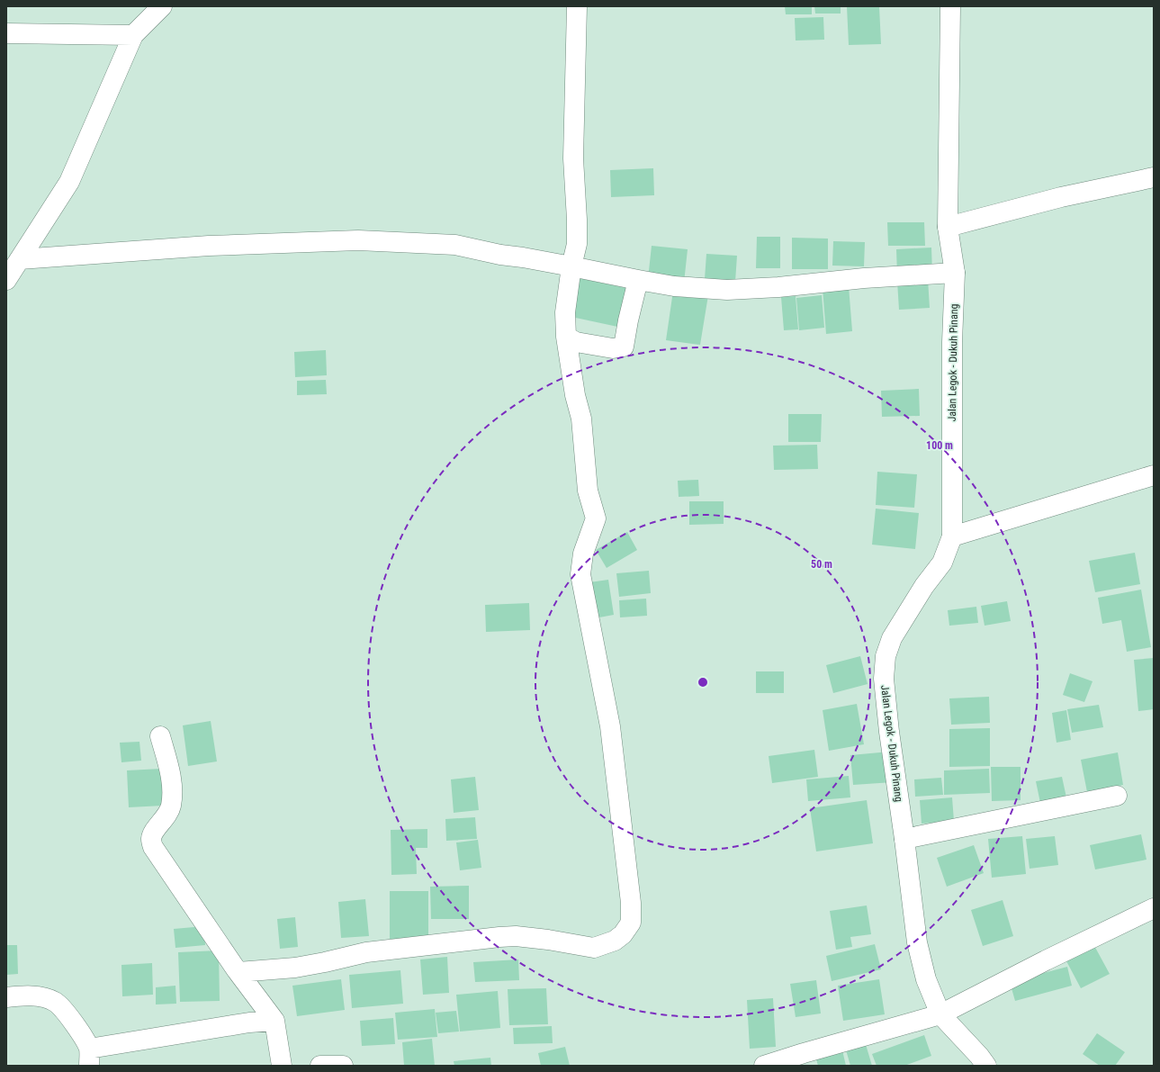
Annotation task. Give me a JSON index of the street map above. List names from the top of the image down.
{
  "streets": {
    "street": ["Jalan Legok - Dukuh Pinang"]
  },
  "rings": ["100 m", "50 m"]
}
